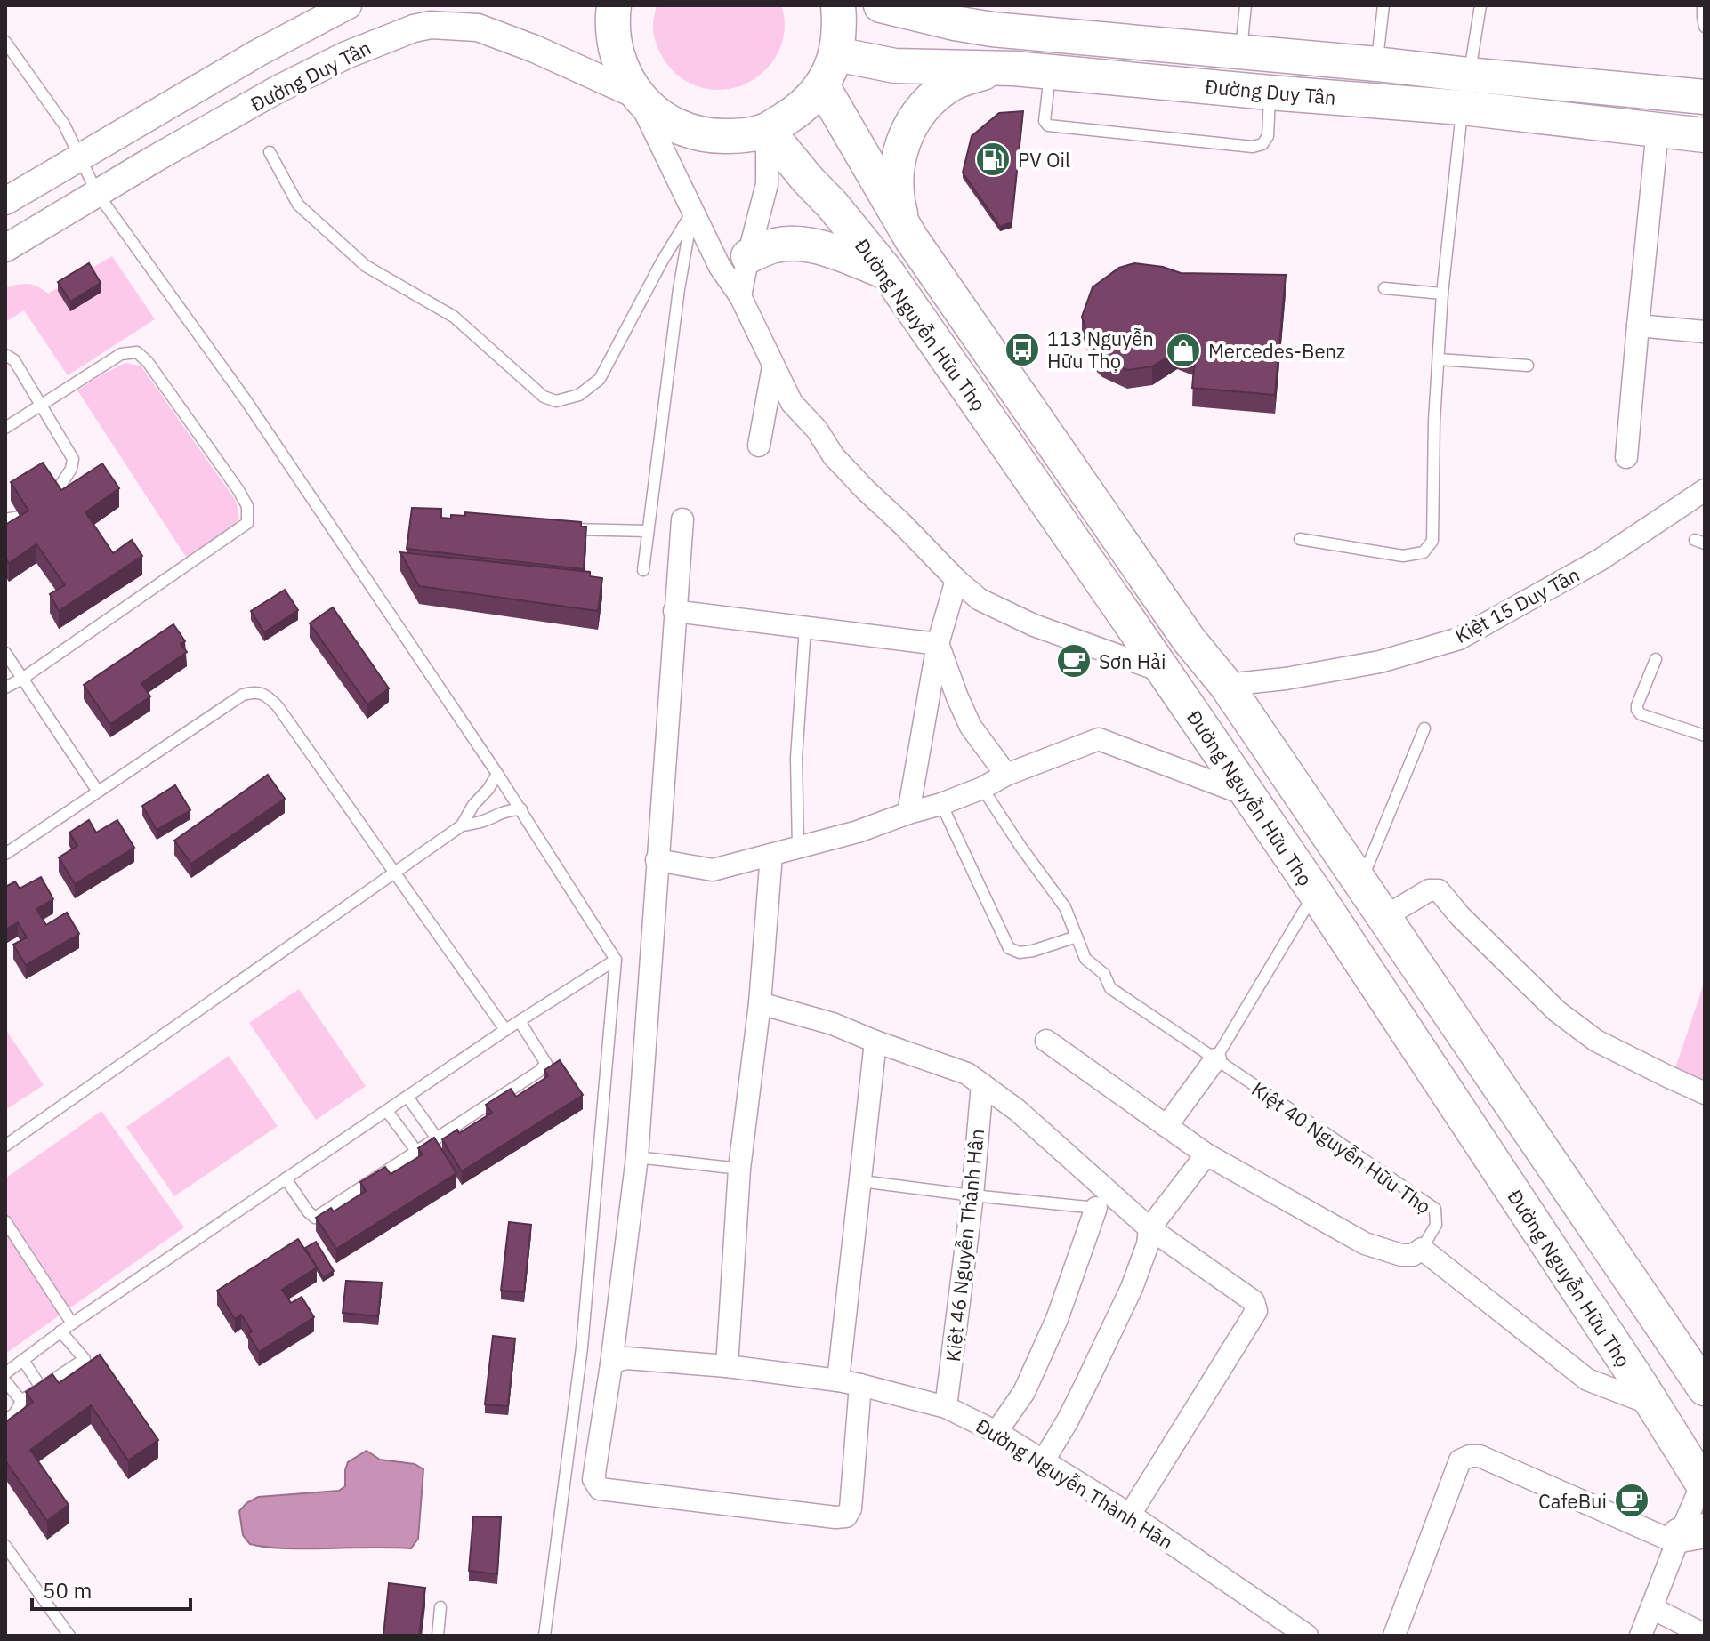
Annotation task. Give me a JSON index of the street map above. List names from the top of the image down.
{
  "streets": {
    "main road": ["Đường Duy Tân", "Đường Nguyễn Hữu Thọ"],
    "street": ["Kiệt 15 Duy Tân", "Kiệt 46 Nguyễn Thành Hân", "Đường Nguyễn Thành Hãn"],
    "lane": ["Kiệt 40 Nguyễn Hữu Thọ"]
  },
  "crossings": [
    ["Đường Nguyễn Hữu Thọ", "Kiệt 15 Duy Tân"],
    ["Kiệt 46 Nguyễn Thành Hân", "Đường Nguyễn Thành Hãn"]
  ],
  "places": {
    "fuel station": ["PV Oil"],
    "bus stop": ["113 Nguyễn Hữu Thọ"],
    "shop": ["Mercedes-Benz"],
    "cafe": ["Sơn Hải", "CafeBui"]
  },
  "scale_bar": "50 m"
}
